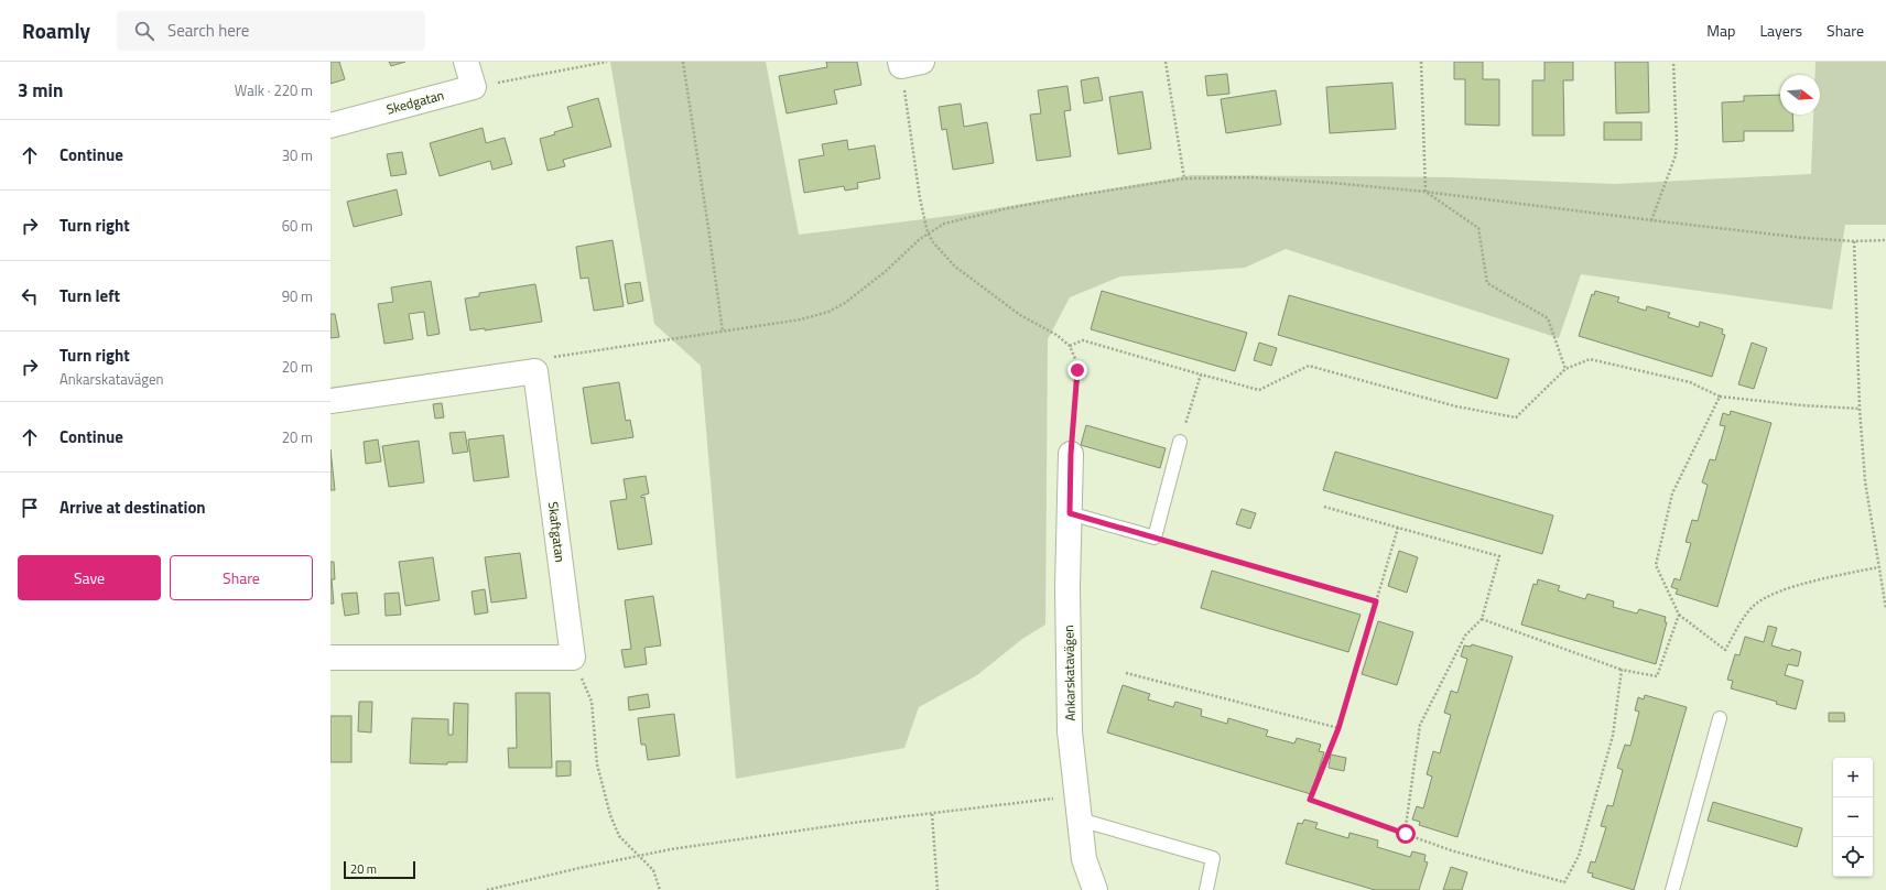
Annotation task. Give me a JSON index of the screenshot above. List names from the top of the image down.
{
  "streets": {
    "street": ["Skedgatan", "Skaftgatan", "Ankarskatavägen"]
  },
  "scale_bar": "20 m",
  "north": "right",
  "page": {
    "header": "Roamly",
    "search": "Search here",
    "nav": ["Map", "Layers", "Share"],
    "heading": ["3 min", "Walk · 220 m"],
    "list": [
      ["Continue", "30 m"],
      ["Turn right", "60 m"],
      ["Turn left", "90 m"],
      ["Turn right", "Ankarskatavägen", "20 m"],
      ["Continue", "20 m"],
      "Arrive at destination"
    ],
    "buttons": ["Save", "Share"],
    "map_buttons": ["+", "−"],
    "scale": "20 m"
  }
}
